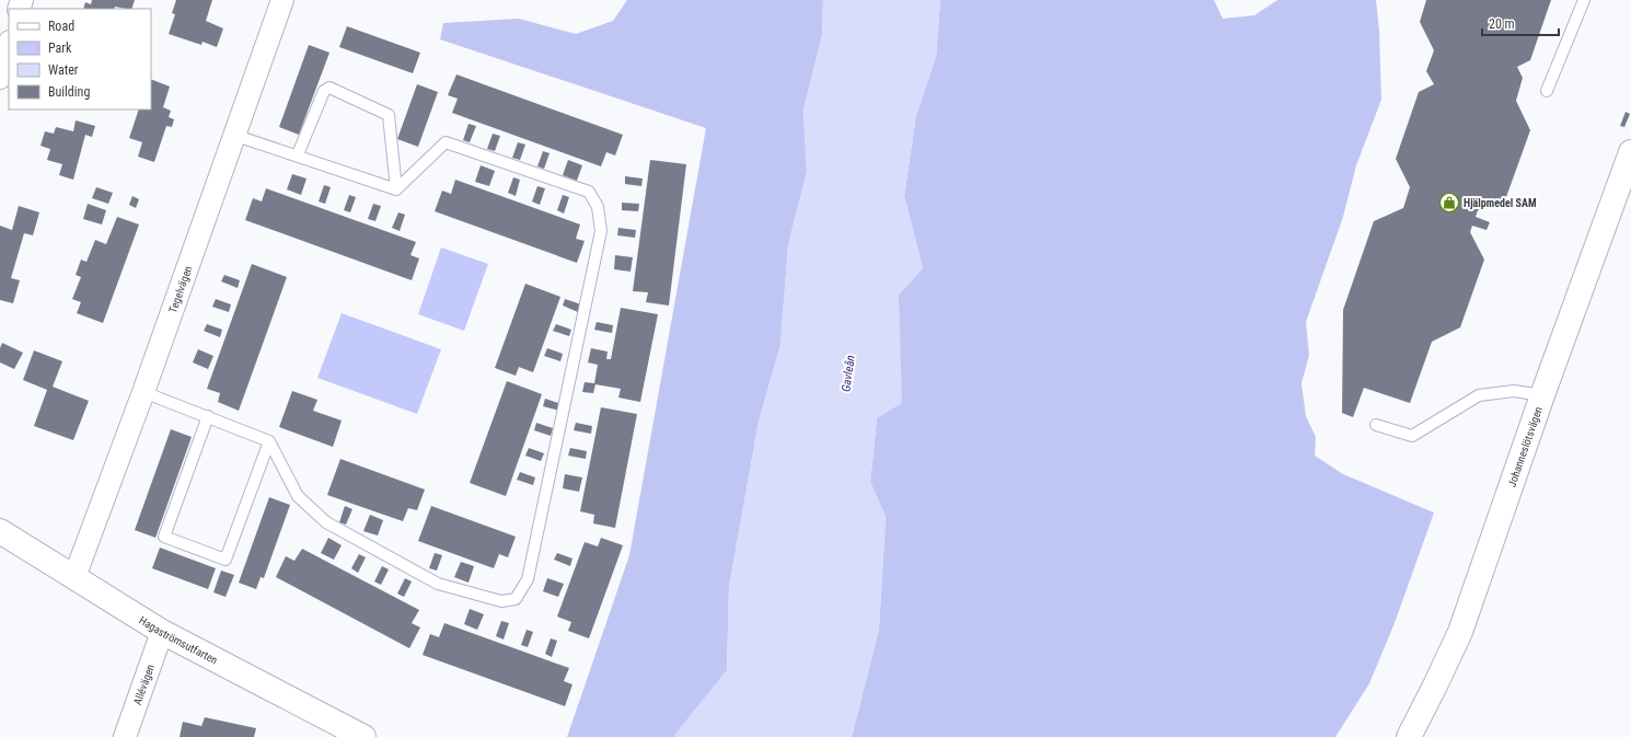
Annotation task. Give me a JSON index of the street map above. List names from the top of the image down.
{
  "streets": {
    "main road": ["Johanneslötsvägen", "Hagaströmsutfarten"],
    "street": ["Tegelvägen", "Allévägen"]
  },
  "crossings": [
    ["Tegelvägen", "Hagaströmsutfarten"],
    ["Hagaströmsutfarten", "Allévägen"]
  ],
  "water": ["Gavleån"],
  "places": {
    "shop": ["Hjälpmedel SAM"]
  },
  "legend": [
    "Road",
    "Park",
    "Water",
    "Building"
  ],
  "scale_bar": "20 m"
}
